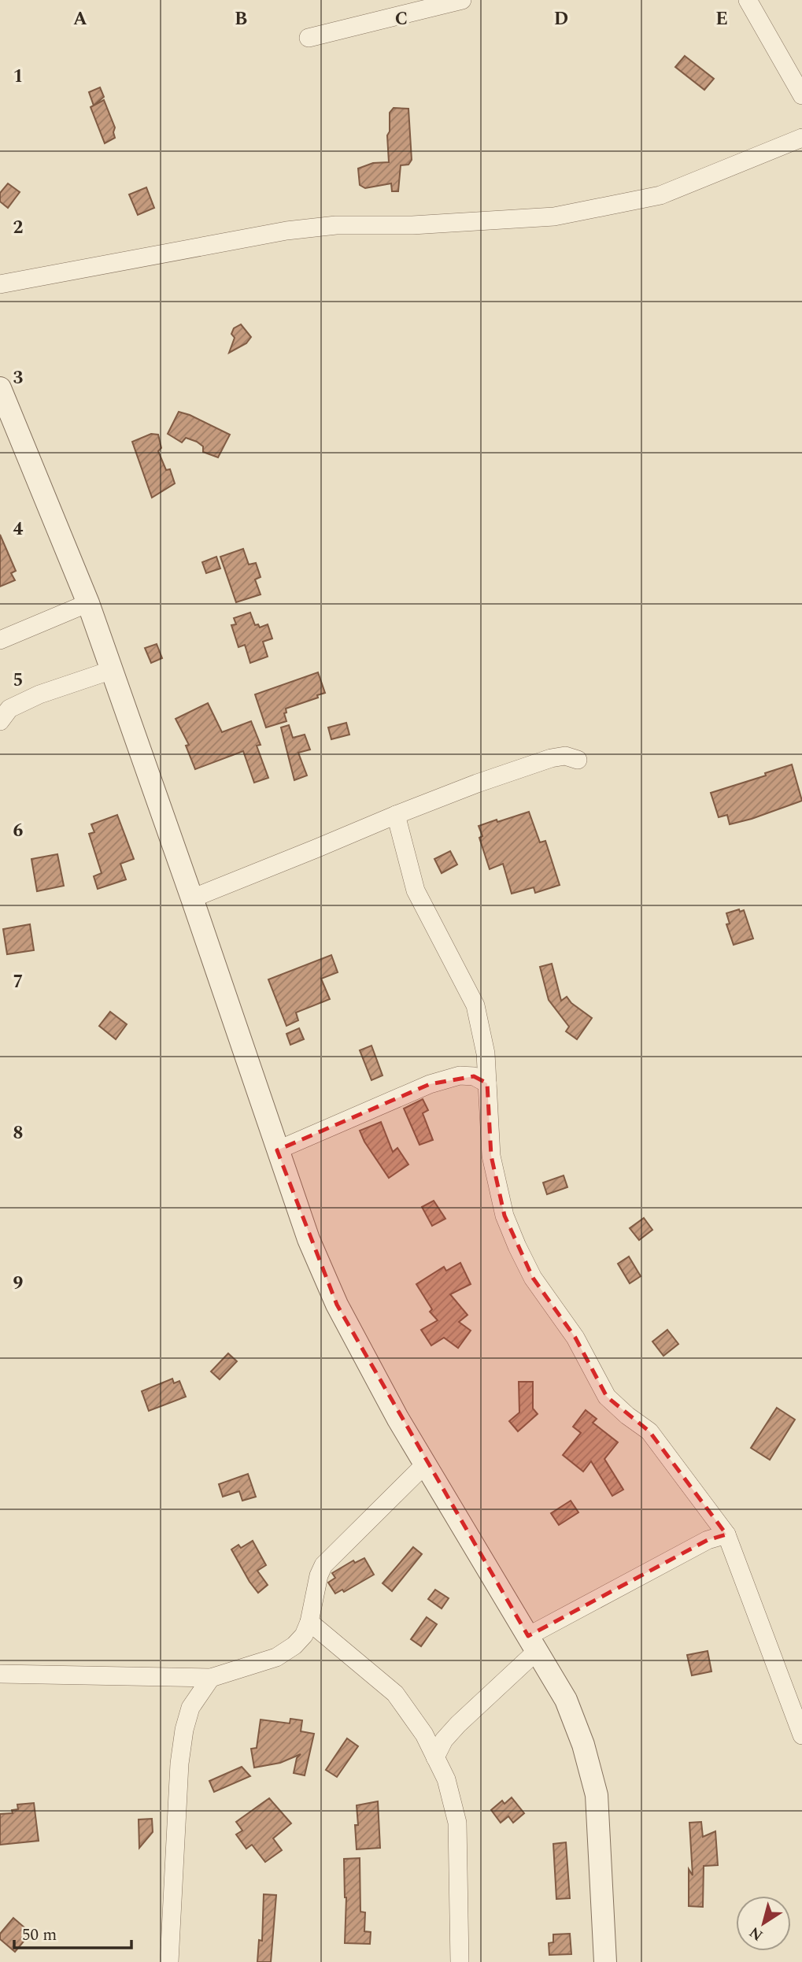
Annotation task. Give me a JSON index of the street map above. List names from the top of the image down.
{
  "scale_bar": "50 m",
  "north": "bottom left",
  "grid": {
    "columns": [
      "A",
      "B",
      "C",
      "D",
      "E"
    ],
    "rows": [
      "1",
      "2",
      "3",
      "4",
      "5",
      "6",
      "7",
      "8",
      "9"
    ]
  }
}
